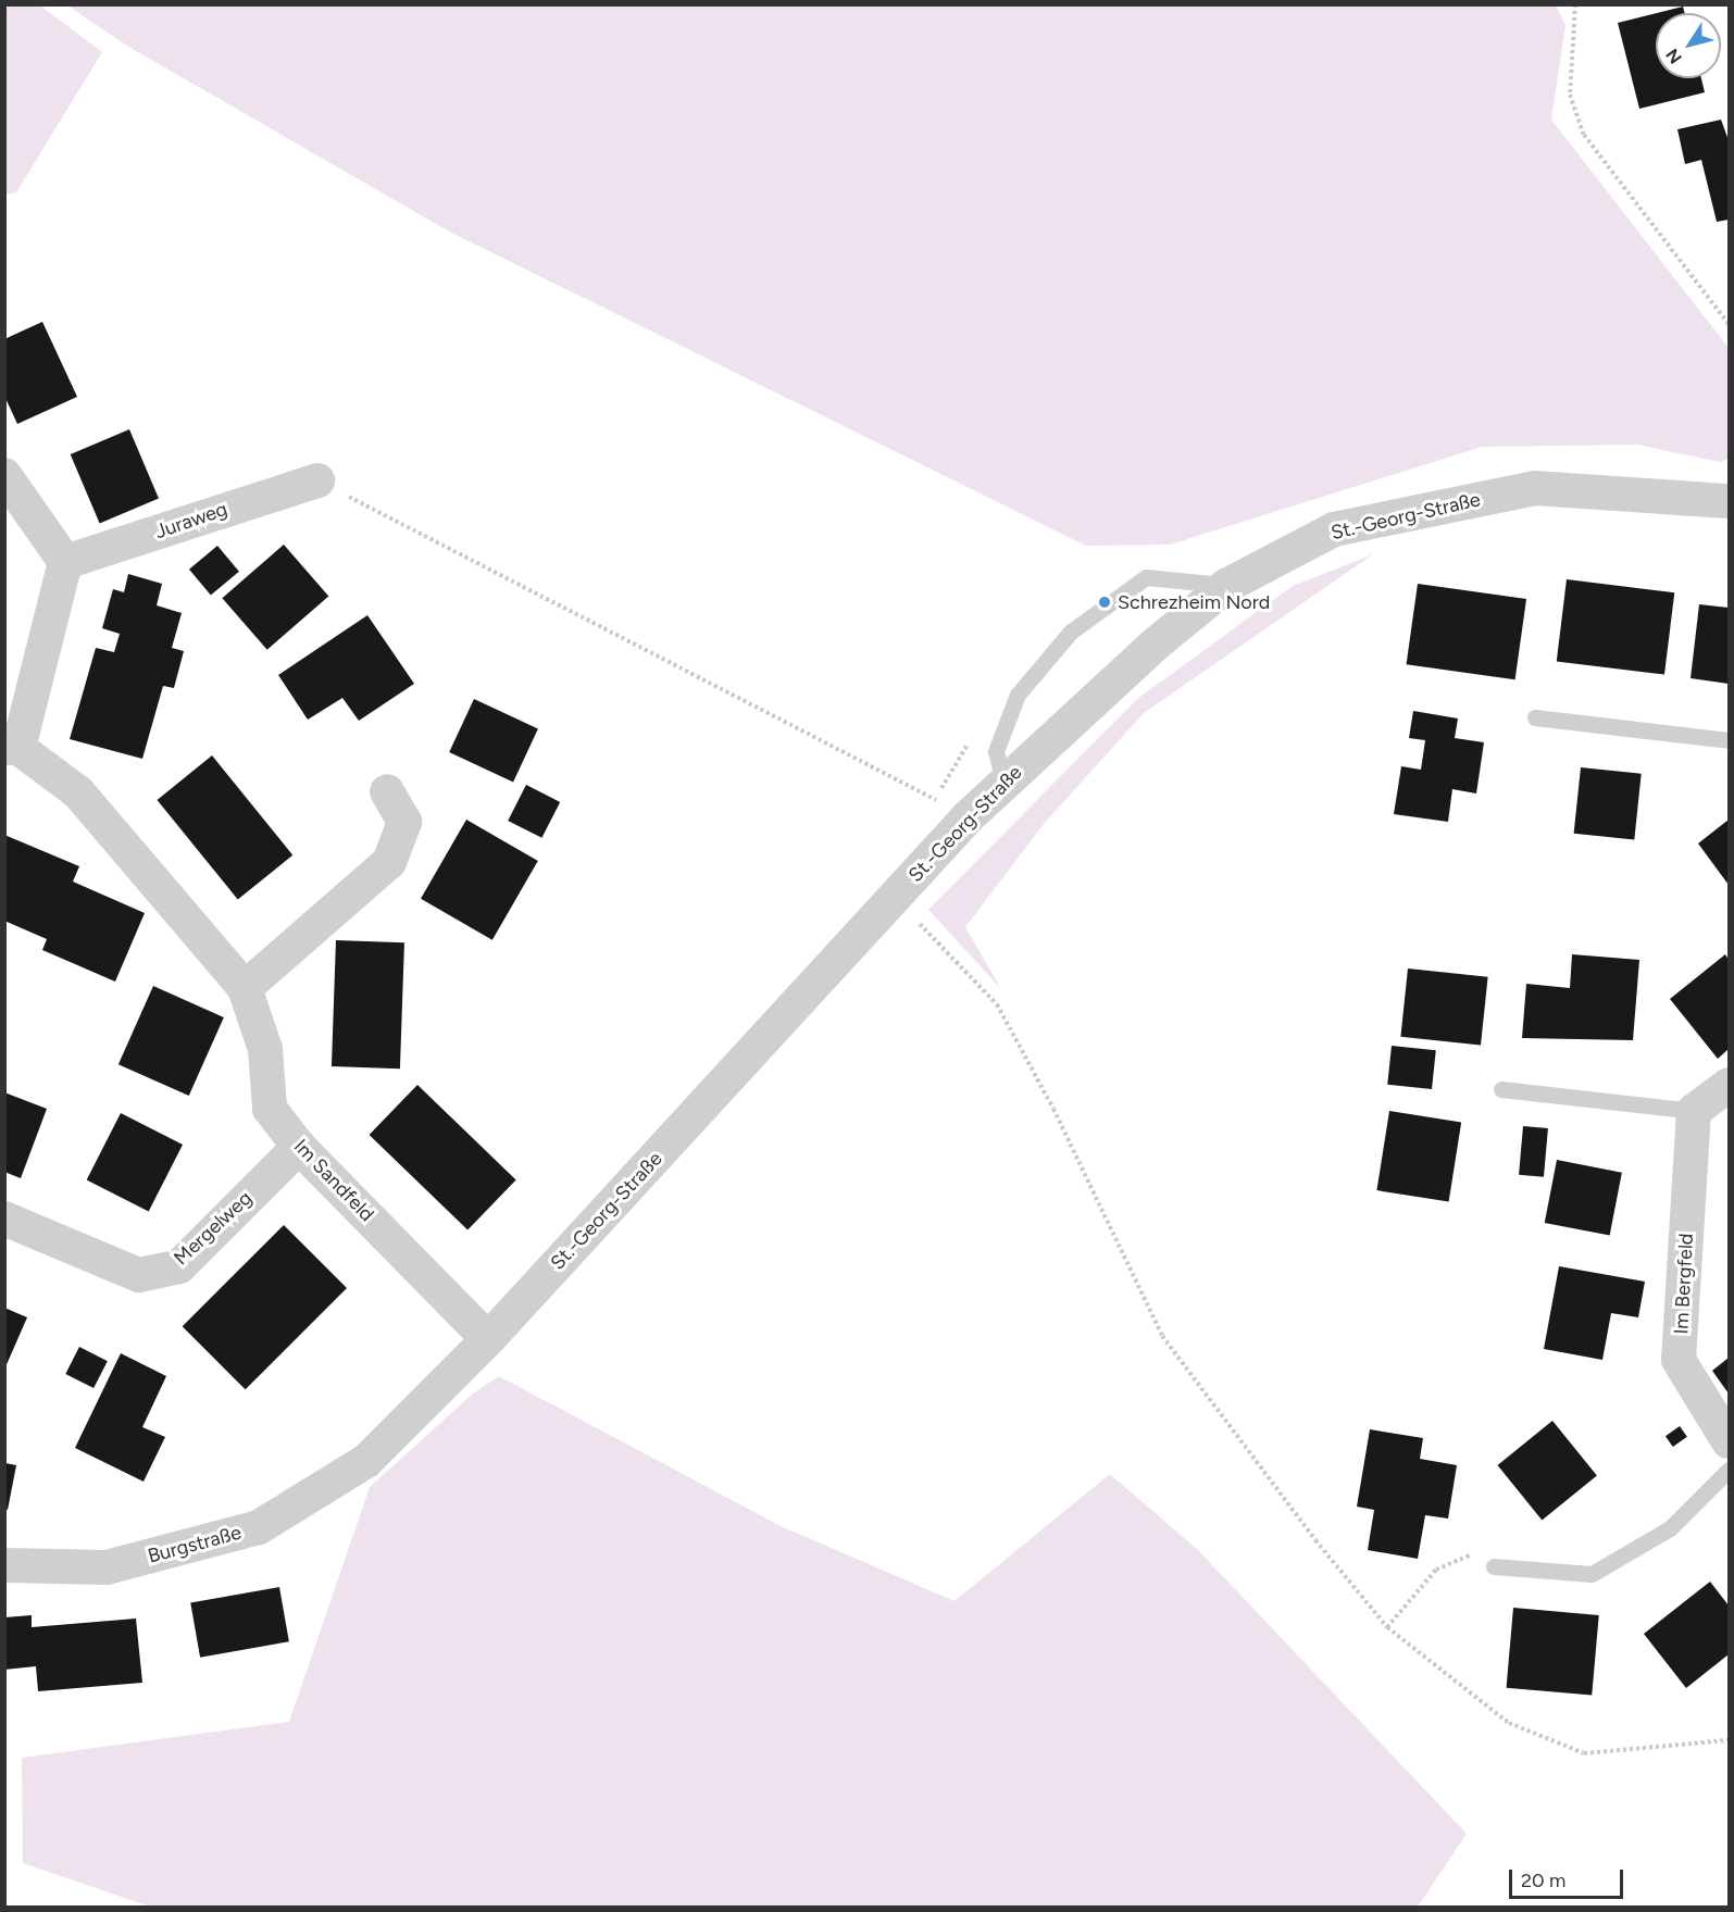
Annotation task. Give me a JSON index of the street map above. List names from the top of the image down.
{
  "streets": {
    "street": [
      "St.-Georg-Straße",
      "Juraweg",
      "Im Sandfeld",
      "Mergelweg",
      "Im Bergfeld",
      "Burgstraße"
    ]
  },
  "crossings": [
    ["St.-Georg-Straße", "Im Sandfeld"],
    ["St.-Georg-Straße", "Burgstraße"],
    ["Im Sandfeld", "Mergelweg"]
  ],
  "places": ["Schrezheim Nord"],
  "scale_bar": "20 m",
  "north": "bottom left"
}
